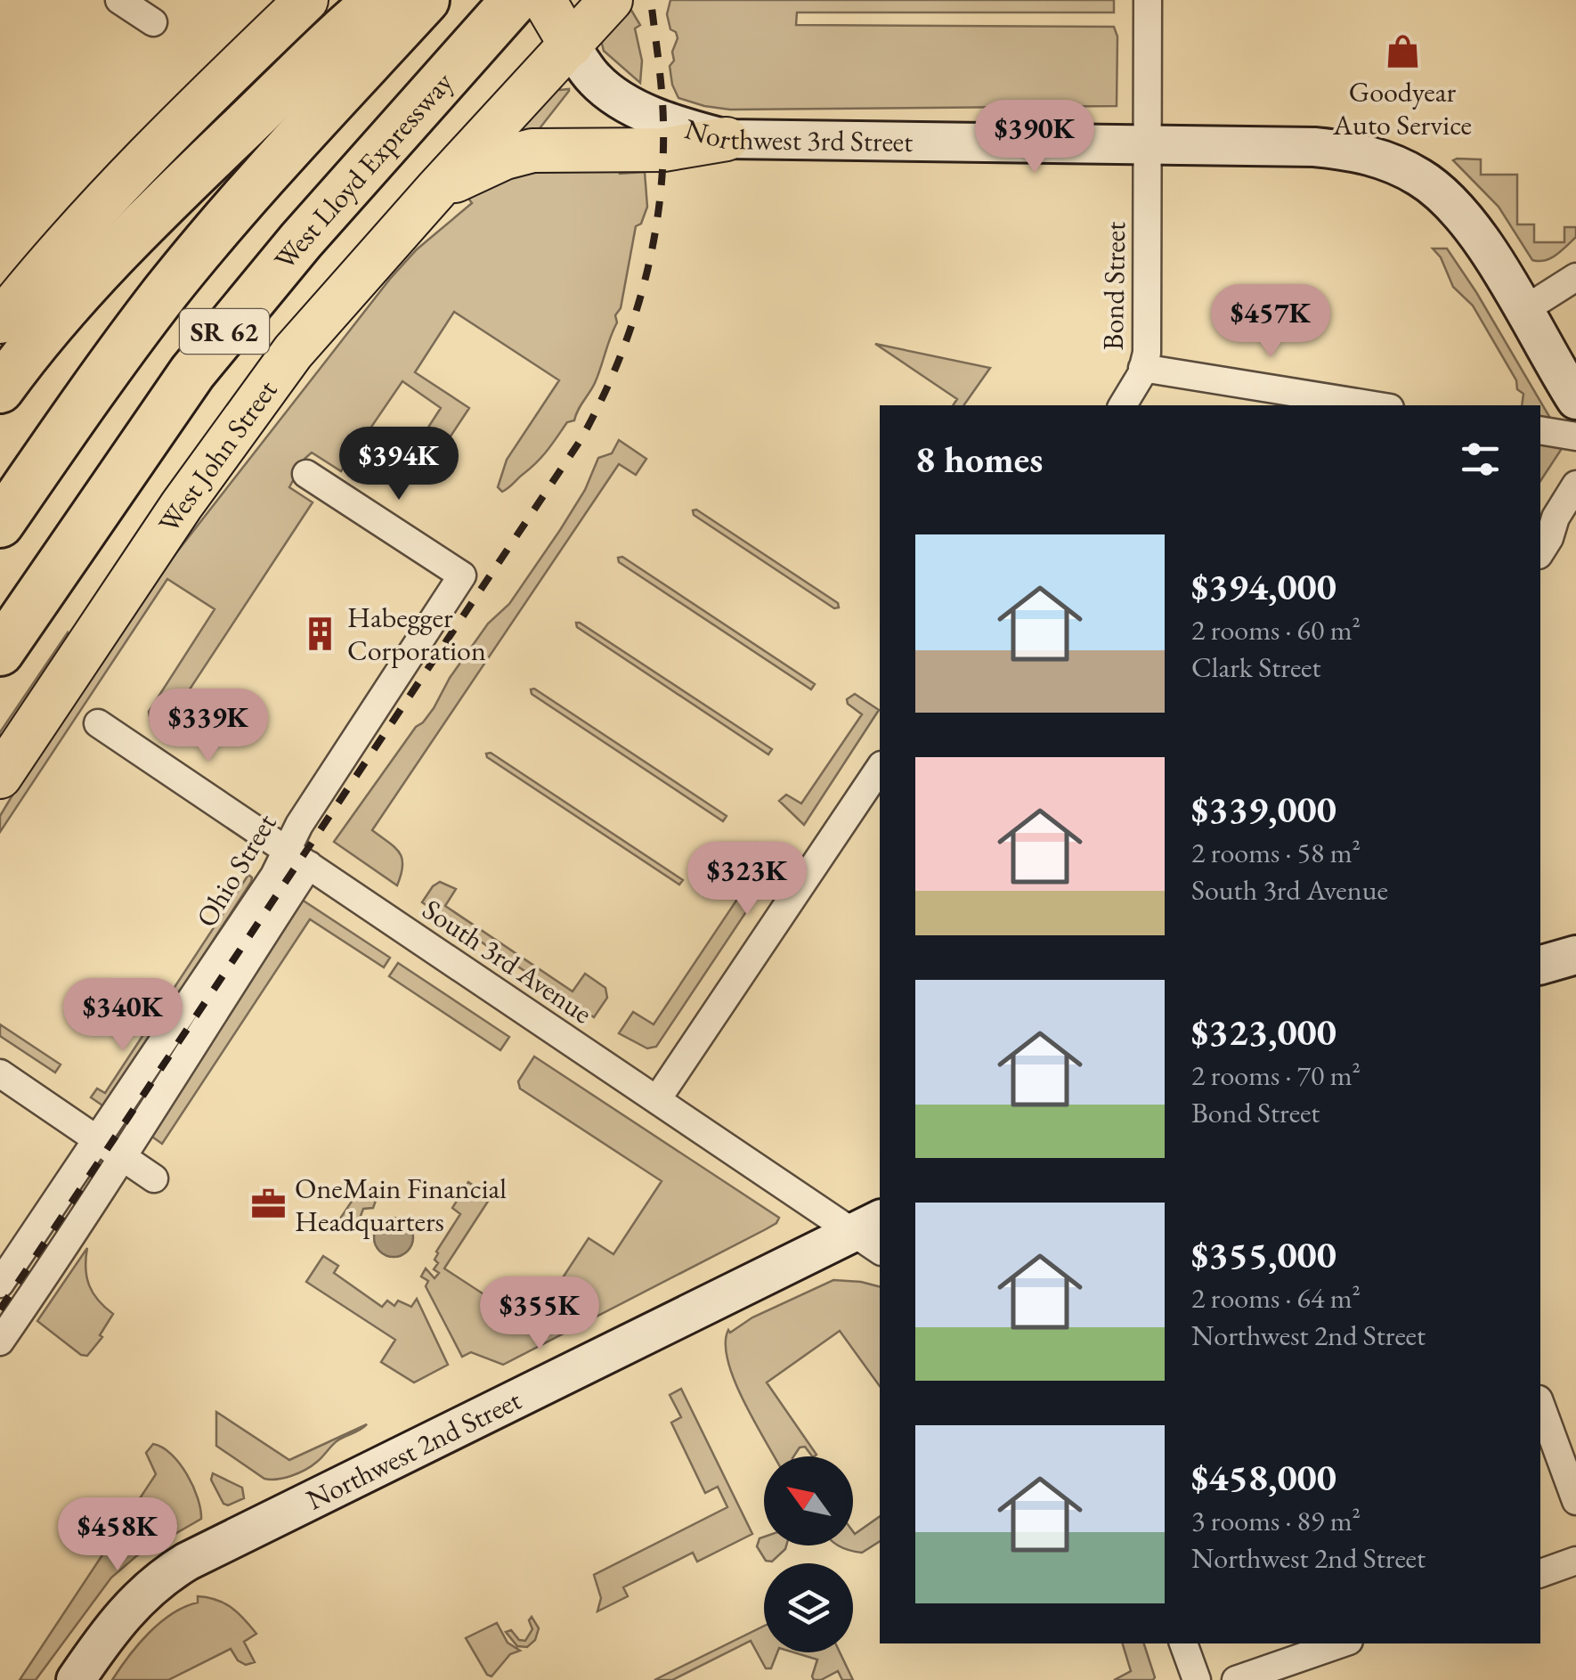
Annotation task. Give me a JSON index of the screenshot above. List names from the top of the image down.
{
  "streets": {
    "highway": ["West Lloyd Expressway", "SR 62"],
    "main road": ["Northwest 3rd Street", "West John Street", "Northwest 2nd Street"],
    "street": ["Bond Street", "Ohio Street", "South 3rd Avenue"]
  },
  "crossings": [
    ["Northwest 3rd Street", "Bond Street"],
    ["Northwest 3rd Street", "West John Street"],
    ["Ohio Street", "South 3rd Avenue"],
    ["South 3rd Avenue", "Northwest 2nd Street"]
  ],
  "places": {
    "shop": ["Goodyear Auto Service"],
    "building": ["Habegger Corporation"],
    "office": ["OneMain Financial Headquarters"]
  },
  "north": "top left",
  "page": {
    "price": [
      "$390K",
      "$457K",
      "$394K",
      "$339K",
      "$323K",
      "$340K",
      "$355K",
      "$458K"
    ],
    "heading": "8 homes",
    "list": [
      {
        "name": "$394,000",
        "note": "2 rooms · 60 m² · Clark Street"
      },
      {
        "name": "$339,000",
        "note": "2 rooms · 58 m² · South 3rd Avenue"
      },
      {
        "name": "$323,000",
        "note": "2 rooms · 70 m² · Bond Street"
      },
      {
        "name": "$355,000",
        "note": "2 rooms · 64 m² · Northwest 2nd Street"
      },
      {
        "name": "$458,000",
        "note": "3 rooms · 89 m² · Northwest 2nd Street"
      }
    ]
  }
}
